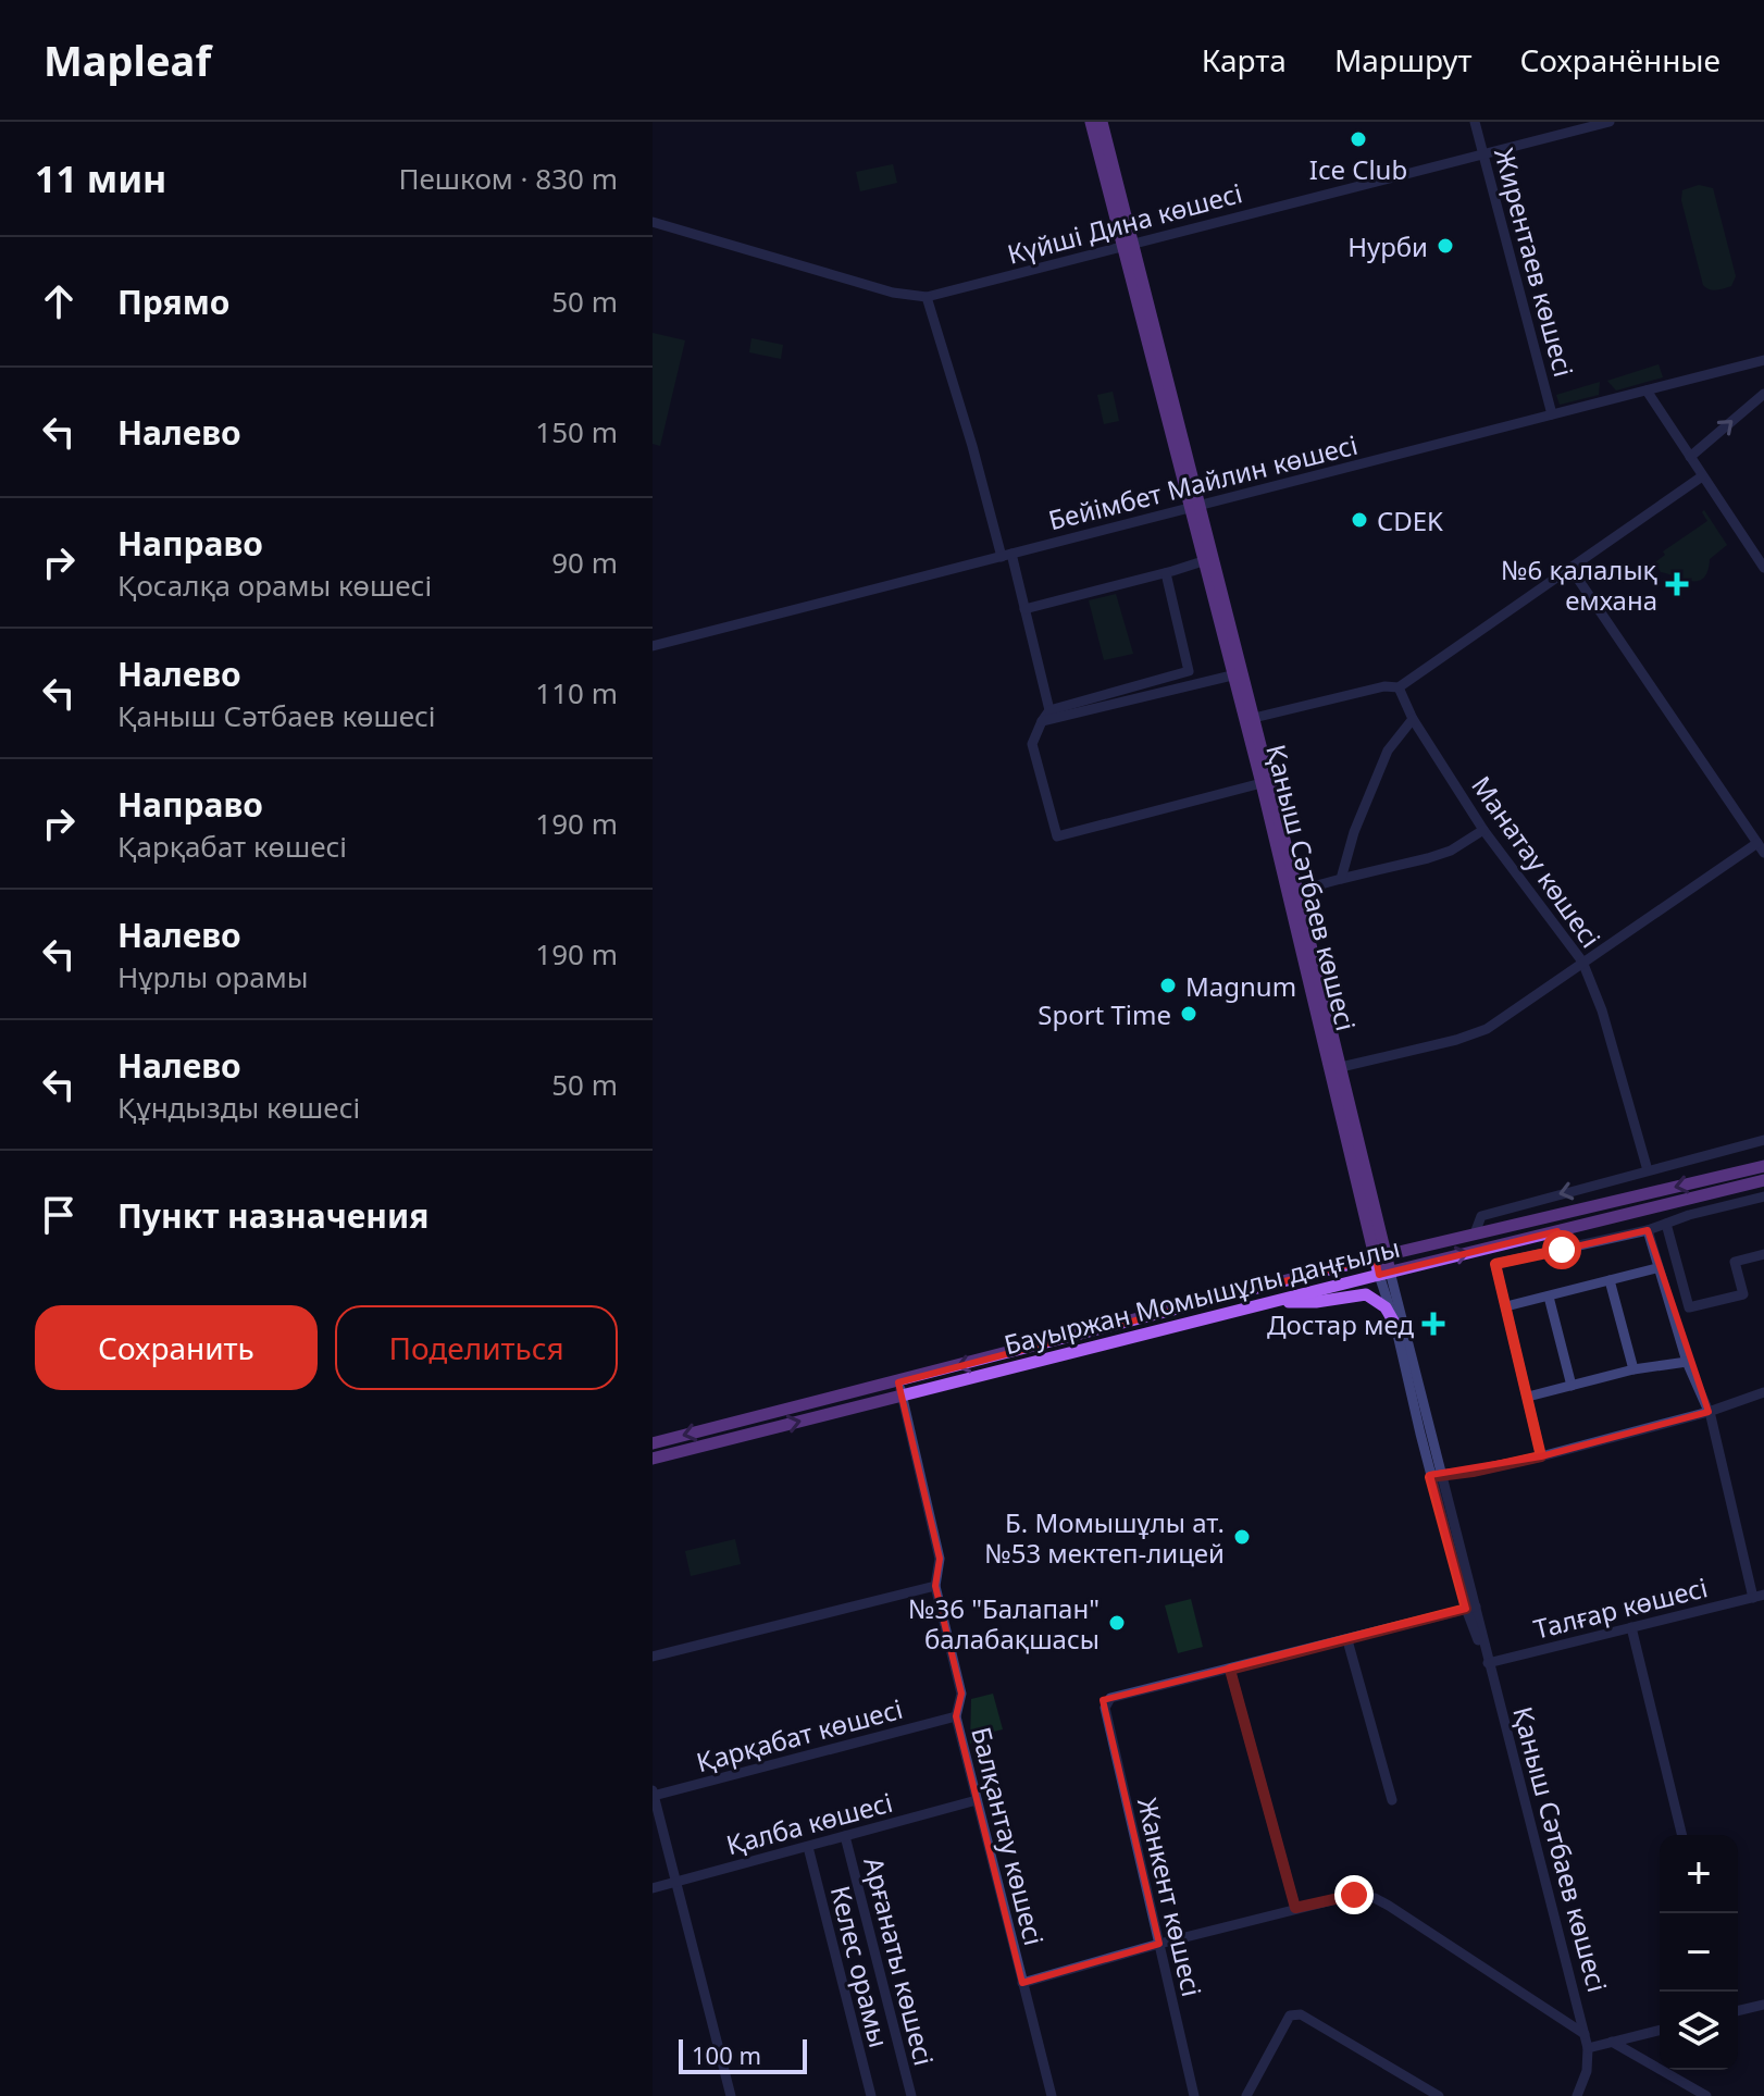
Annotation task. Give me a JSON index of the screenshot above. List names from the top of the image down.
{
  "streets": {
    "main road": ["Қаныш Сәтбаев көшесі", "Бауыржан Момышұлы даңғылы"],
    "street": [
      "Күйші Дина көшесі",
      "Жирентаев көшесі",
      "Бейімбет Майлин көшесі",
      "Манатау көшесі",
      "Талғар көшесі",
      "Қарқабат көшесі",
      "Қалба көшесі",
      "Балқантау көшесі",
      "Жанкент көшесі",
      "Арғанаты көшесі",
      "Келес орамы"
    ]
  },
  "crossings": [
    ["Күйші Дина көшесі", "Жирентаев көшесі"],
    ["Күйші Дина көшесі", "Қаныш Сәтбаев көшесі"],
    ["Жирентаев көшесі", "Бейімбет Майлин көшесі"],
    ["Бейімбет Майлин көшесі", "Қаныш Сәтбаев көшесі"],
    ["Қаныш Сәтбаев көшесі", "Бауыржан Момышұлы даңғылы"],
    ["Қаныш Сәтбаев көшесі", "Талғар көшесі"],
    ["Бауыржан Момышұлы даңғылы", "Балқантау көшесі"],
    ["Қарқабат көшесі", "Балқантау көшесі"],
    ["Қалба көшесі", "Балқантау көшесі"],
    ["Қалба көшесі", "Арғанаты көшесі"],
    ["Қалба көшесі", "Келес орамы"]
  ],
  "places": {
    "other": [
      "Ice Club",
      "Нурби",
      "CDEK",
      "Magnum",
      "Sport Time",
      "Б. Момышұлы ат. №53 мектеп-лицей",
      "№36 \"Балапан\" балабақшасы"
    ],
    "health": ["№6 қалалық емхана", "Достар мед"]
  },
  "scale_bar": "100 m",
  "page": {
    "header": "Mapleaf",
    "nav": ["Карта", "Маршрут", "Сохранённые"],
    "heading": ["11 мин", "Пешком · 830 m"],
    "list": [
      ["Прямо", "50 m"],
      ["Налево", "150 m"],
      ["Направо", "Қосалқа орамы көшесі", "90 m"],
      ["Налево", "Қаныш Сәтбаев көшесі", "110 m"],
      ["Направо", "Қарқабат көшесі", "190 m"],
      ["Налево", "Нұрлы орамы", "190 m"],
      ["Налево", "Құндызды көшесі", "50 m"],
      "Пункт назначения"
    ],
    "buttons": ["Сохранить", "Поделиться"],
    "map_buttons": ["+", "−"],
    "scale": "100 m"
  }
}
